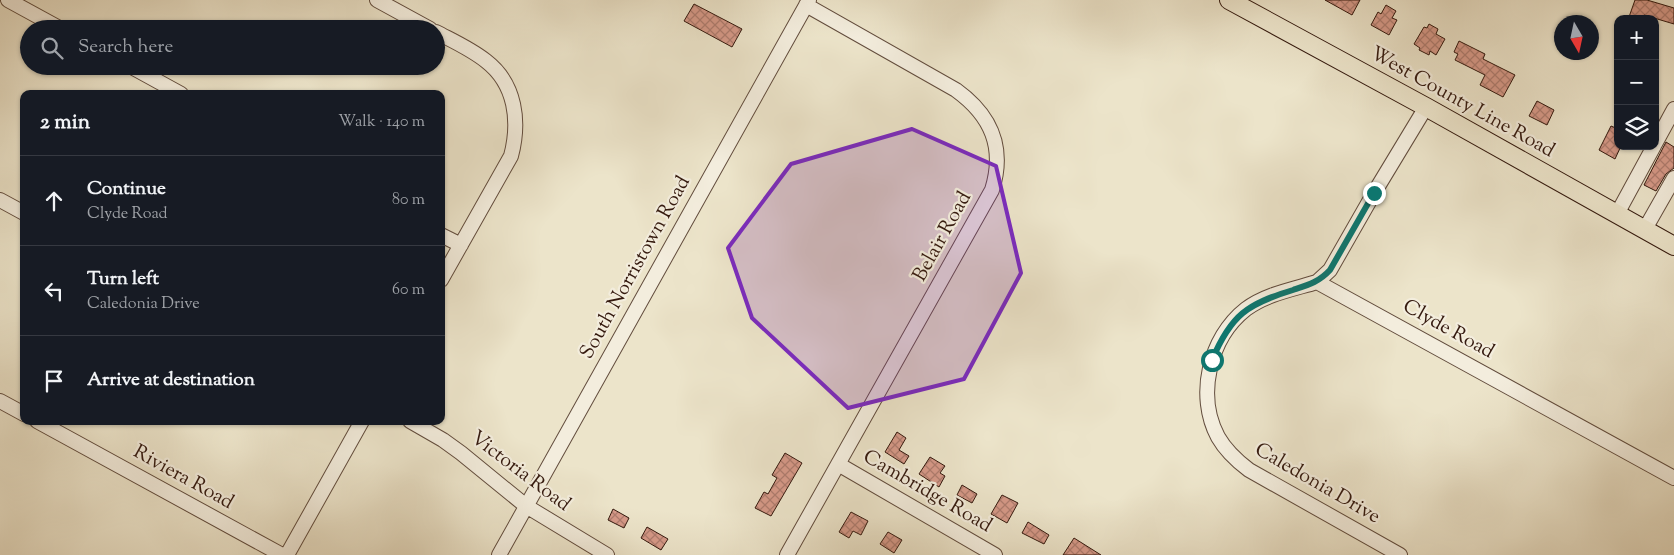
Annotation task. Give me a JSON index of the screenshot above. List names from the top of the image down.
{
  "streets": {
    "main road": ["West County Line Road"],
    "street": [
      "Belair Road",
      "South Norristown Road",
      "Clyde Road",
      "Victoria Road",
      "Riviera Road",
      "Caledonia Drive",
      "Cambridge Road"
    ]
  },
  "crossings": [
    ["Belair Road", "South Norristown Road"],
    ["Belair Road", "Cambridge Road"],
    ["South Norristown Road", "Victoria Road"],
    ["Clyde Road", "Caledonia Drive"]
  ],
  "north": "bottom",
  "page": {
    "map_buttons": ["+", "−"],
    "search": "Search here",
    "heading": ["2 min", "Walk · 140 m"],
    "list": [
      ["Continue", "Clyde Road", "80 m"],
      ["Turn left", "Caledonia Drive", "60 m"],
      "Arrive at destination"
    ]
  }
}
